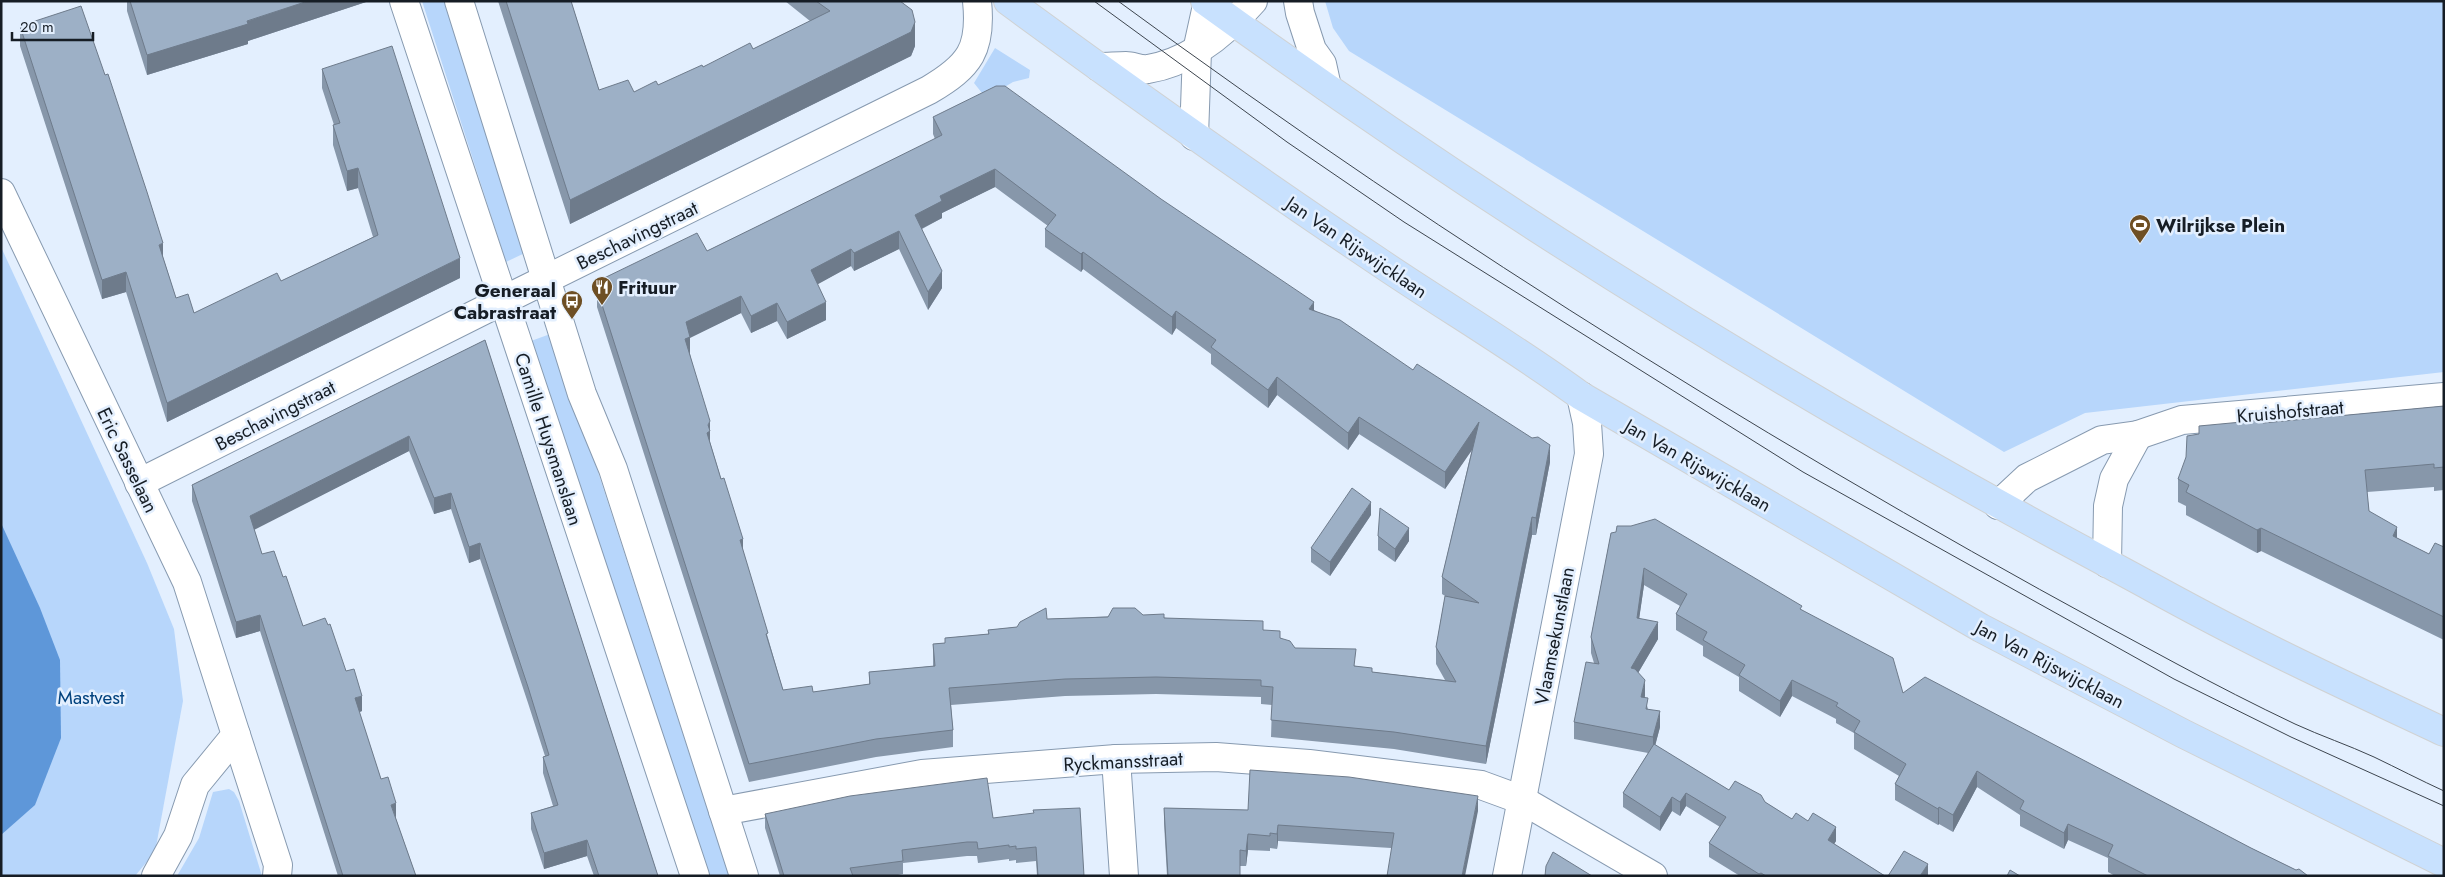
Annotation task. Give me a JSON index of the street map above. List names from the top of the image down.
{
  "streets": {
    "main road": ["Jan Van Rijswijcklaan"],
    "street": [
      "Beschavingstraat",
      "Kruishofstraat",
      "Camille Huysmanslaan",
      "Eric Sasselaan",
      "Vlaamsekunstlaan",
      "Ryckmansstraat"
    ]
  },
  "crossings": [
    ["Beschavingstraat", "Camille Huysmanslaan"],
    ["Beschavingstraat", "Eric Sasselaan"],
    ["Jan Van Rijswijcklaan", "Vlaamsekunstlaan"],
    ["Vlaamsekunstlaan", "Ryckmansstraat"]
  ],
  "parks": ["Mastvest"],
  "places": {
    "sports": ["Wilrijkse Plein"],
    "restaurant": ["Frituur"],
    "bus stop": ["Generaal Cabrastraat"]
  },
  "scale_bar": "20 m"
}
